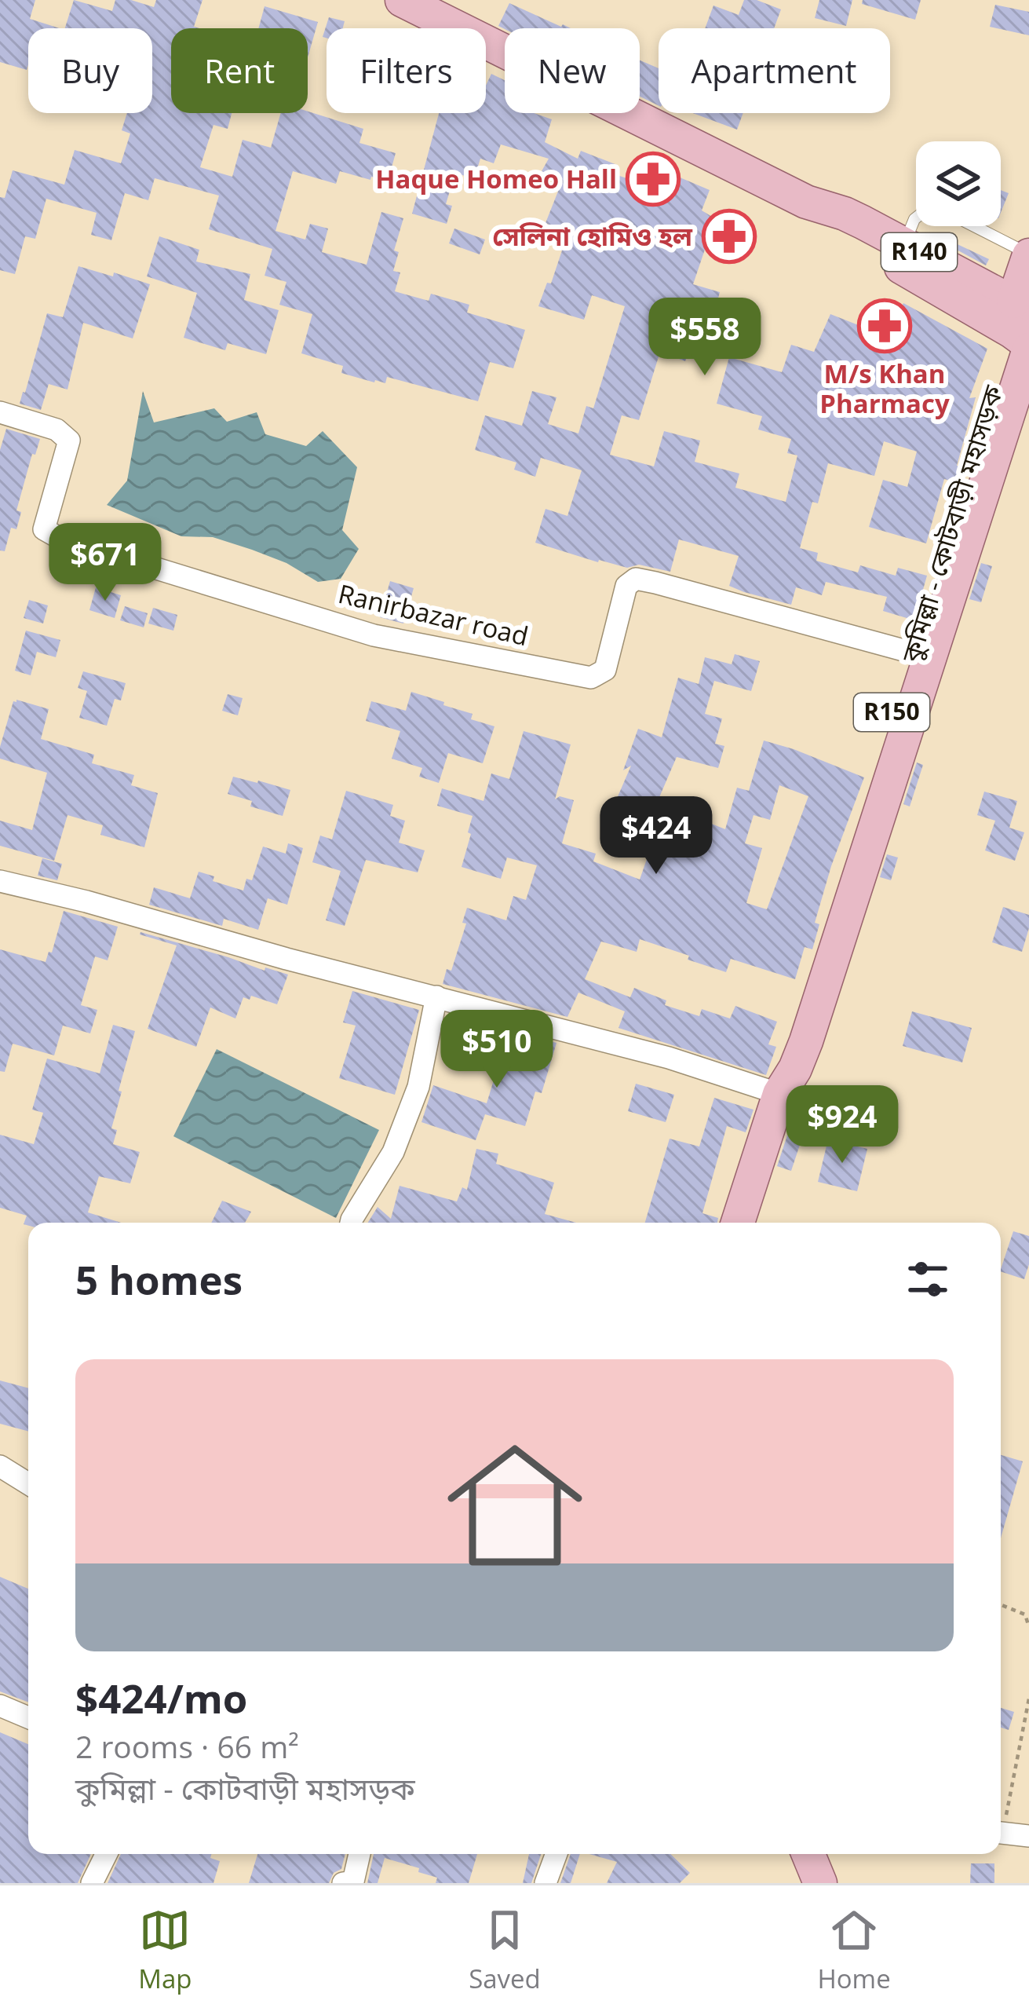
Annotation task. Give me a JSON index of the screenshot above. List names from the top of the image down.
{
  "streets": {
    "main road": ["R140", "কুমিল্লা - কোটবাড়ী মহাসড়ক", "R150"],
    "street": ["Ranirbazar road"]
  },
  "crossings": [
    ["R140", "কুমিল্লা - কোটবাড়ী মহাসড়ক"],
    ["R140", "R150"],
    ["কুমিল্লা - কোটবাড়ী মহাসড়ক", "Ranirbazar road"],
    ["কুমিল্লা - কোটবাড়ী মহাসড়ক", "R150"]
  ],
  "places": {
    "pharmacy": ["Haque Homeo Hall", "সেলিনা হোমিও হল", "M/s Khan Pharmacy"]
  },
  "page": {
    "chip": [
      "Buy",
      "Rent",
      "Filters",
      "New",
      "Apartment"
    ],
    "price": [
      "$558",
      "$671",
      "$424",
      "$510",
      "$924"
    ],
    "heading": "5 homes",
    "list": [
      {
        "name": "$424/mo",
        "note": "2 rooms · 66 m² · কুমিল্লা - কোটবাড়ী মহাসড়ক"
      }
    ],
    "tabs": ["Map", "Saved", "Home"]
  }
}
